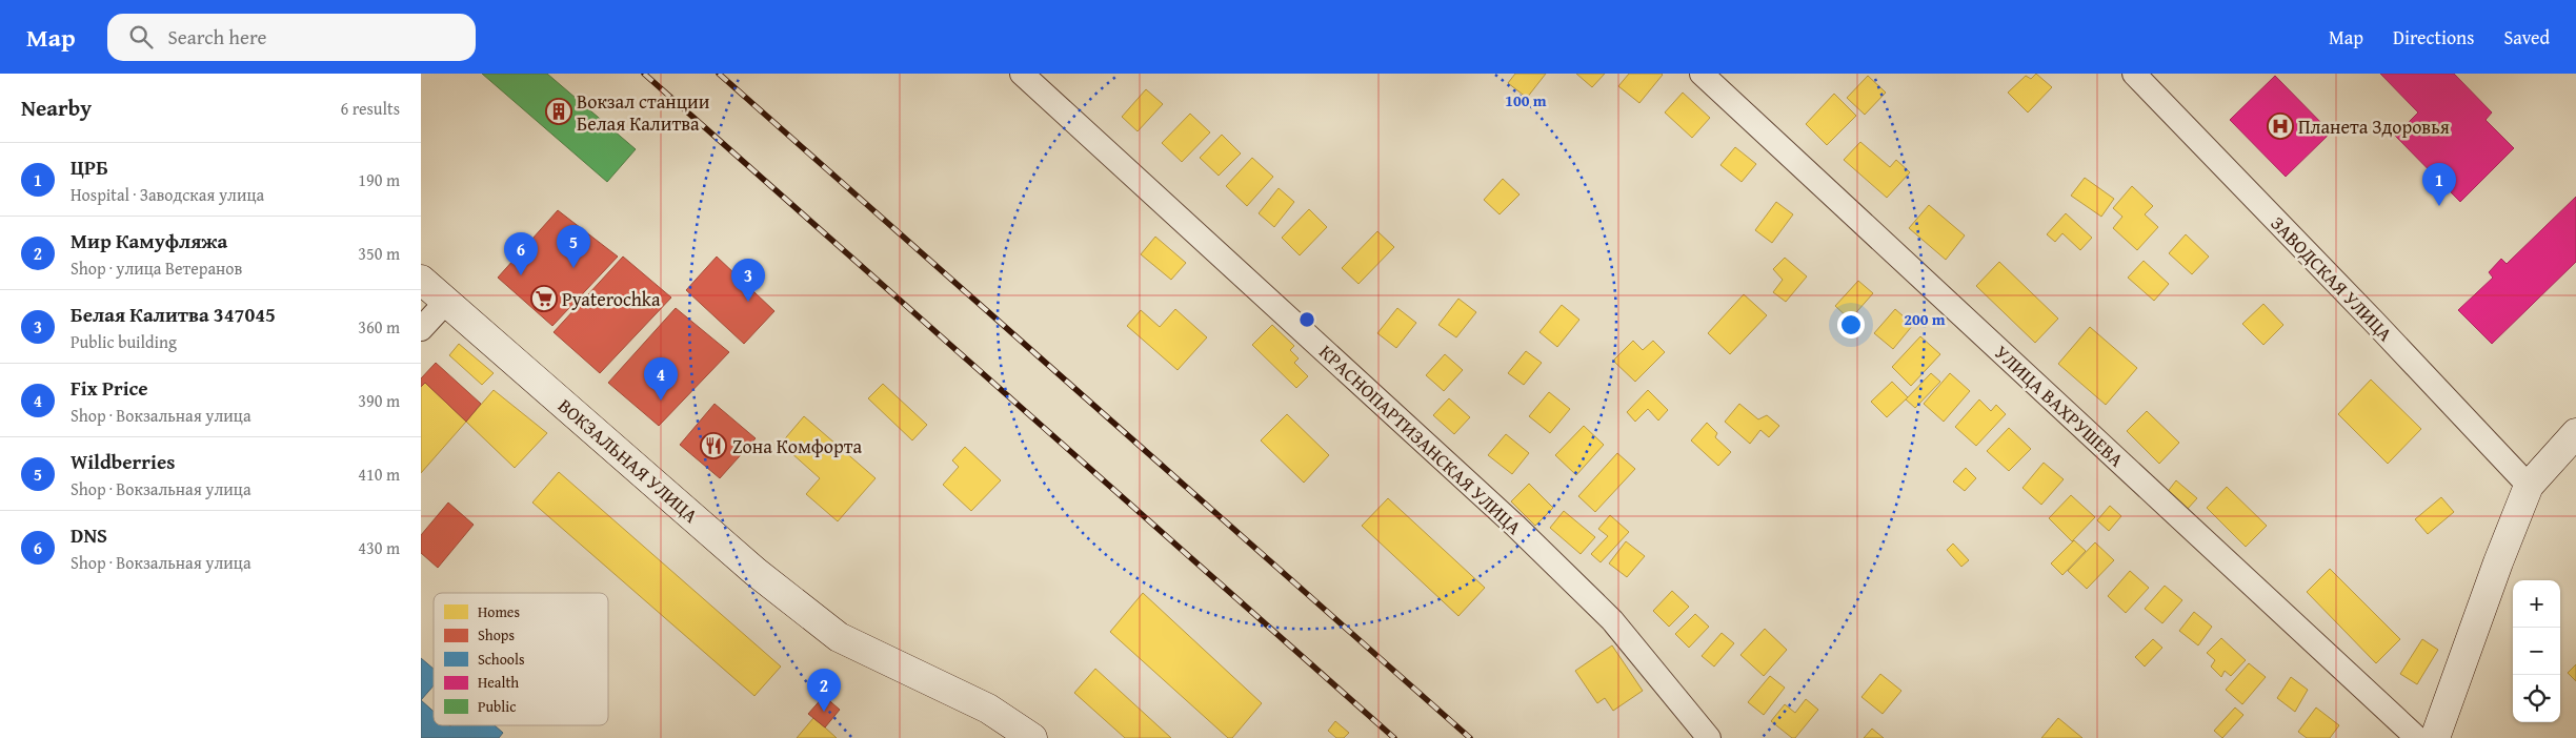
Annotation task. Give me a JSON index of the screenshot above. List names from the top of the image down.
{
  "streets": {
    "main road": ["ВОКЗАЛЬНАЯ УЛИЦА"],
    "street": ["ЗАВОДСКАЯ УЛИЦА", "УЛИЦА ВАХРУШЕВА", "КРАСНОПАРТИЗАНСКАЯ УЛИЦА"]
  },
  "places": {
    "building": ["Вокзал станции Белая Калитва"],
    "hospital": ["Планета Здоровья"],
    "supermarket": ["Pyaterochka"],
    "restaurant": ["Zона Комфорта"]
  },
  "legend": [
    "Homes",
    "Shops",
    "Schools",
    "Health",
    "Public"
  ],
  "page": {
    "header": "Map",
    "search": "Search here",
    "nav": ["Map", "Directions", "Saved"],
    "heading": ["Nearby", "6 results"],
    "list": [
      {
        "mark": "1",
        "name": "ЦРБ",
        "note": "Hospital · Заводская улица",
        "value": "190 m"
      },
      {
        "mark": "2",
        "name": "Мир Камуфляжа",
        "note": "Shop · улица Ветеранов",
        "value": "350 m"
      },
      {
        "mark": "3",
        "name": "Белая Калитва 347045",
        "note": "Public building",
        "value": "360 m"
      },
      {
        "mark": "4",
        "name": "Fix Price",
        "note": "Shop · Вокзальная улица",
        "value": "390 m"
      },
      {
        "mark": "5",
        "name": "Wildberries",
        "note": "Shop · Вокзальная улица",
        "value": "410 m"
      },
      {
        "mark": "6",
        "name": "DNS",
        "note": "Shop · Вокзальная улица",
        "value": "430 m"
      }
    ],
    "pins": [
      "1",
      "5",
      "6",
      "3",
      "4",
      "2"
    ],
    "map_buttons": ["+", "−"]
  },
  "rings": ["100 m", "200 m"]
}
